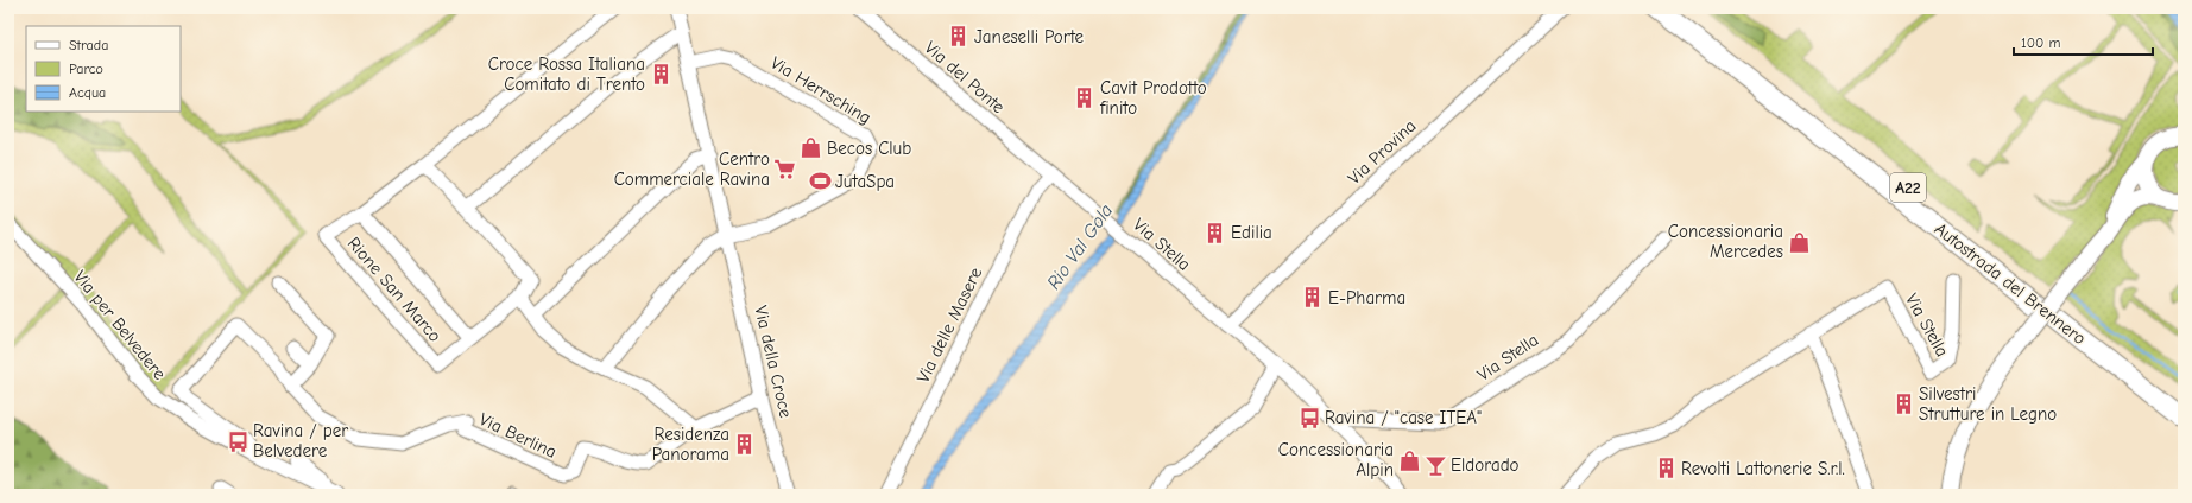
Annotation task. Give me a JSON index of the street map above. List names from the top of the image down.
{
  "streets": {
    "highway": ["A22", "Autostrada del Brennero"],
    "street": [
      "Via del Ponte",
      "Via Herrsching",
      "Via Provina",
      "Via Stella",
      "Rione San Marco",
      "Via per Belvedere",
      "Via delle Masere",
      "Via della Croce",
      "Via Berlina"
    ]
  },
  "crossings": [
    ["Via del Ponte", "Via Stella"],
    ["Via del Ponte", "Via delle Masere"],
    ["Via Herrsching", "Via della Croce"],
    ["Via Provina", "Via Stella"],
    ["Via Stella", "Via delle Masere"],
    ["Via per Belvedere", "Via Berlina"],
    ["Via della Croce", "Via Berlina"]
  ],
  "water": ["Rio Val Gola"],
  "places": {
    "building": [
      "Janeselli Porte",
      "Croce Rossa Italiana Comitato di Trento",
      "Cavit Prodotto finito",
      "Edilia",
      "E-Pharma",
      "Silvestri Strutture in Legno",
      "Residenza Panorama",
      "Revolti Lattonerie S.r.l."
    ],
    "shop": ["Becos Club", "Concessionaria Mercedes", "Concessionaria Alpin"],
    "supermarket": ["Centro Commerciale Ravina"],
    "sports": ["JutaSpa"],
    "bus stop": ["Ravina / \"case ITEA\"", "Ravina / per Belvedere"],
    "bar": ["Eldorado"]
  },
  "legend": ["Strada", "Parco", "Acqua"],
  "scale_bar": "100 m"
}
